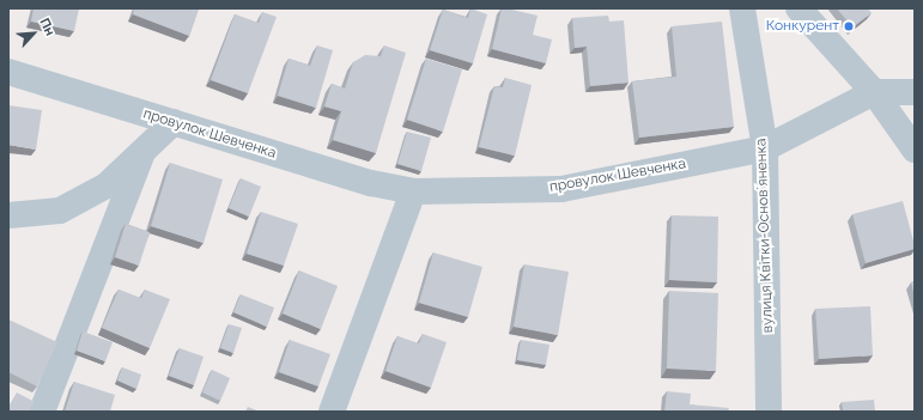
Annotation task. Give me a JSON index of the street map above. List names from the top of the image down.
{
  "streets": {
    "street": ["провулок Шевченка", "вулиця Квітки-Основʼяненка"]
  },
  "crossings": [
    ["провулок Шевченка", "вулиця Квітки-Основʼяненка"]
  ],
  "places": ["Конкурент"],
  "north": "top right"
}
